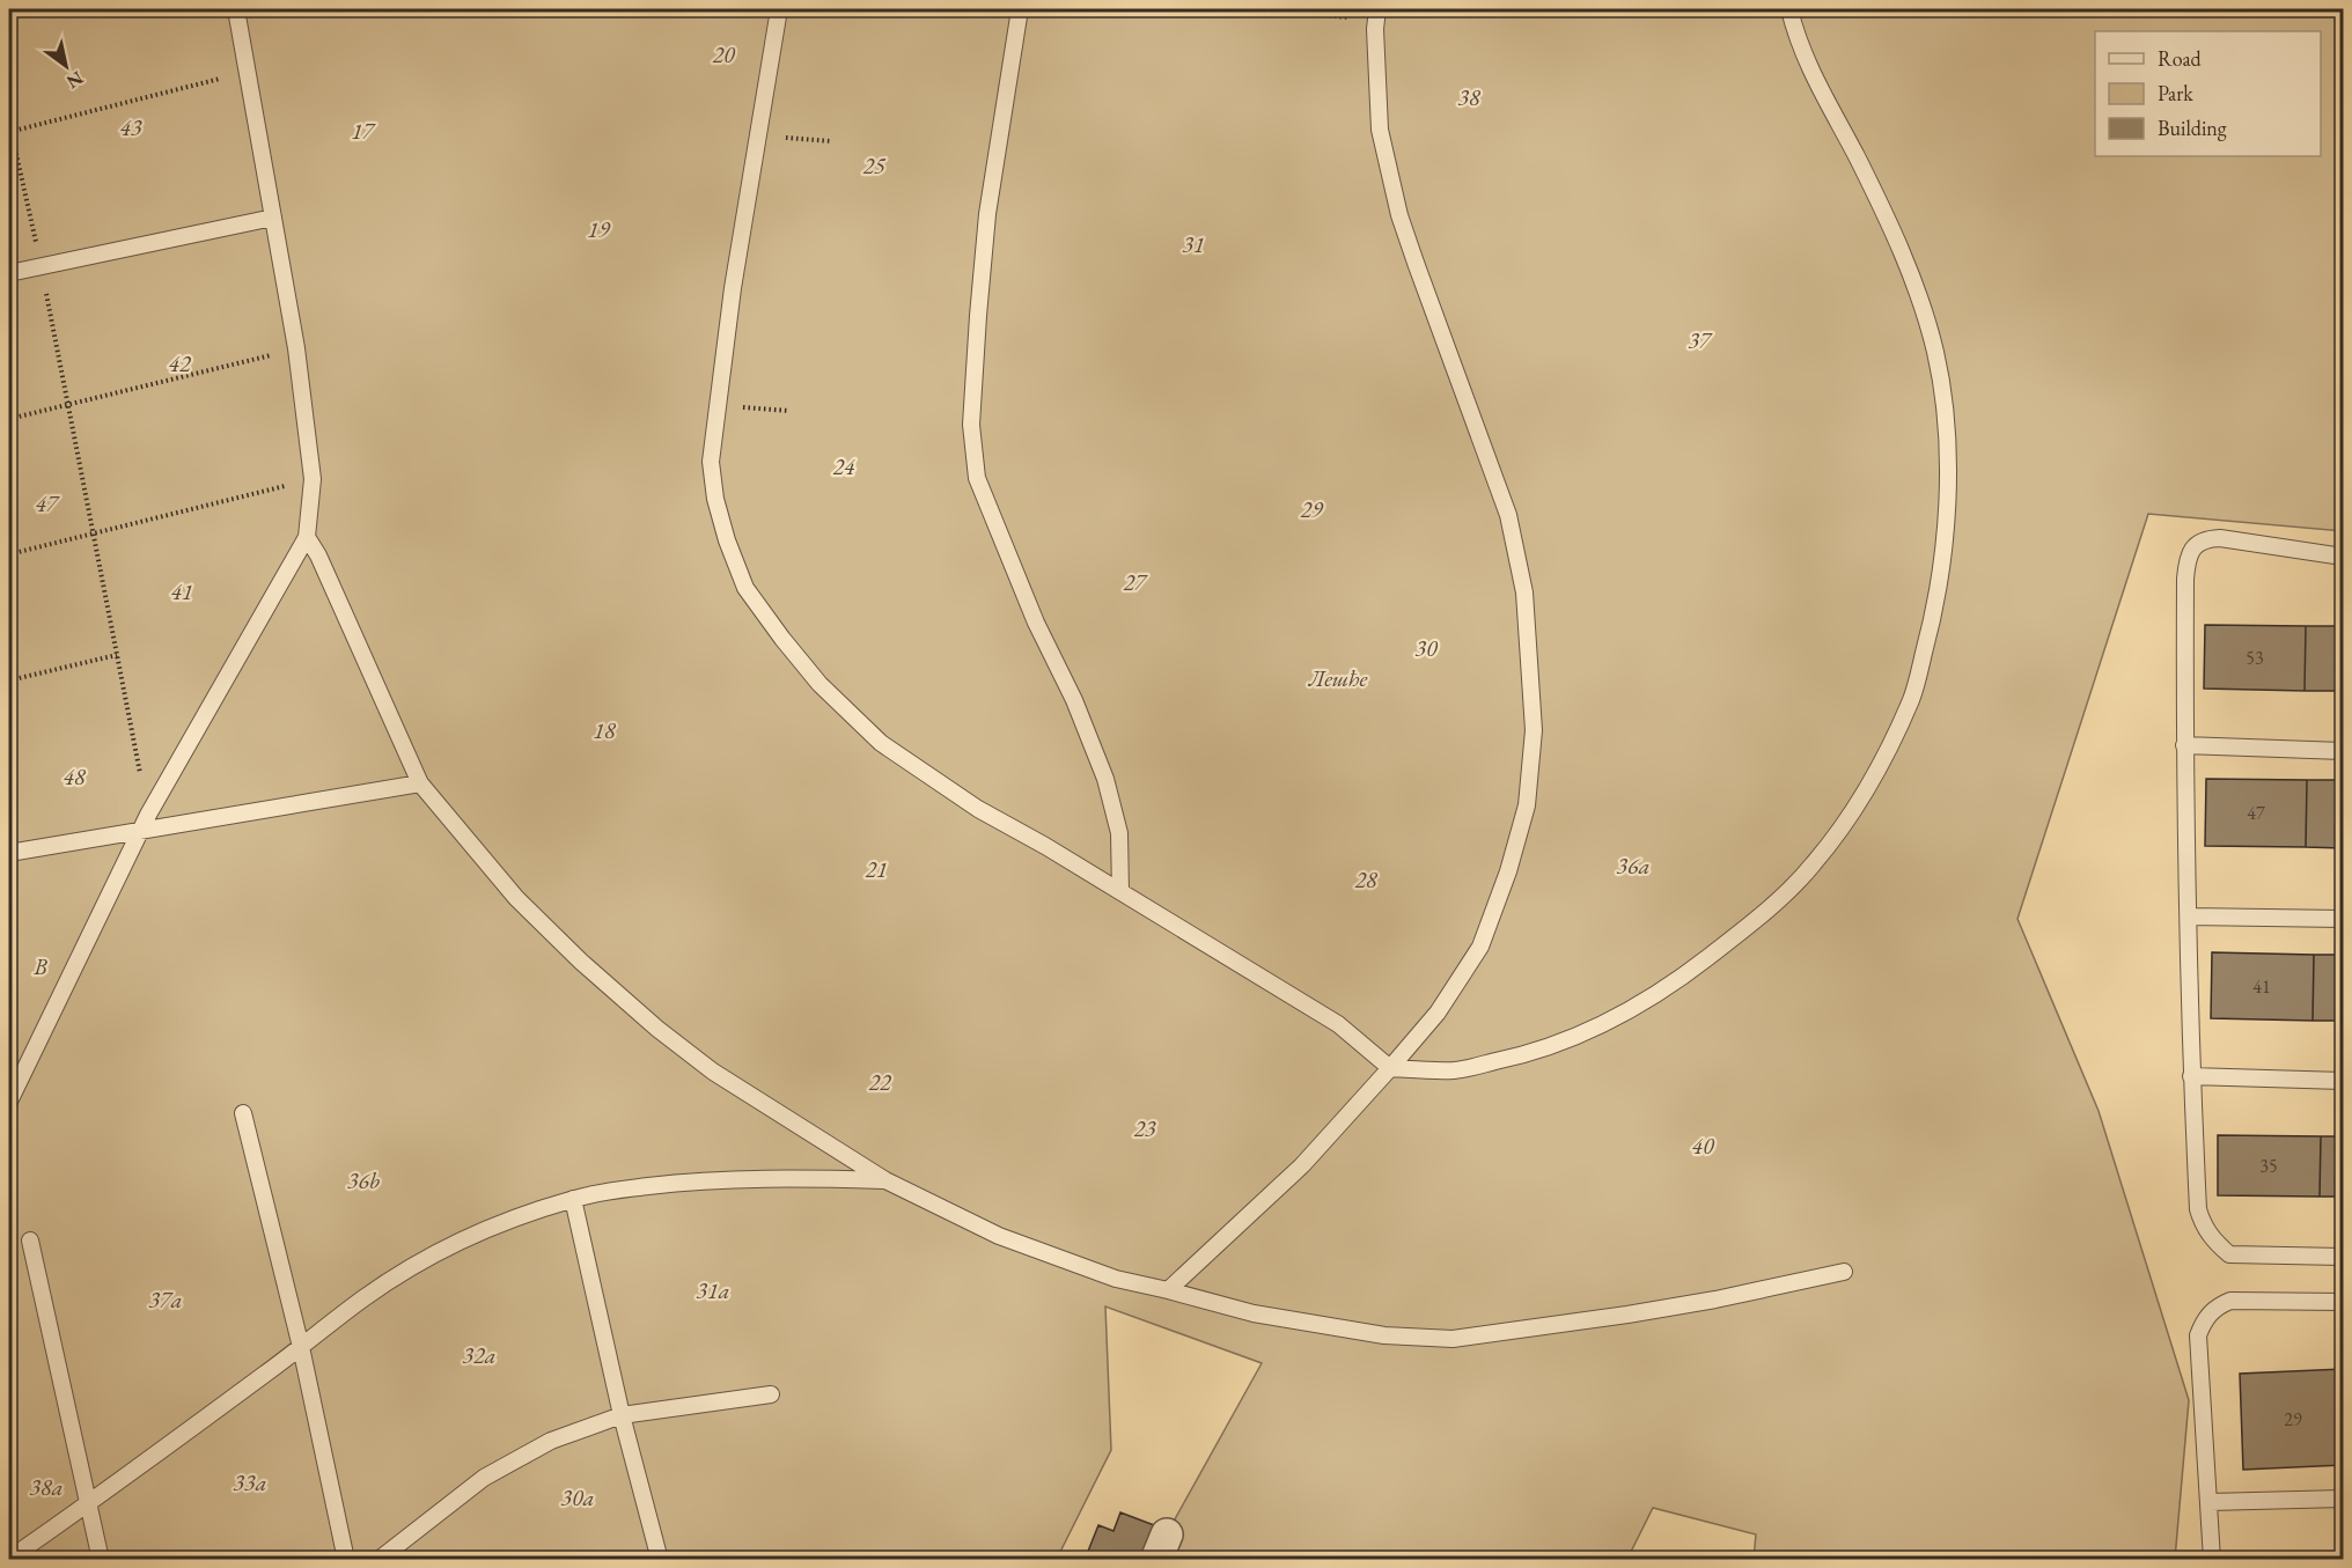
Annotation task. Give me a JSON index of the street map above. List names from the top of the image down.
{
  "parks": [
    "20",
    "38",
    "43",
    "17",
    "25",
    "19",
    "31",
    "37",
    "42",
    "24",
    "47",
    "29",
    "27",
    "41",
    "30",
    "Лешће",
    "18",
    "48",
    "36a",
    "21",
    "28",
    "B",
    "22",
    "23",
    "40",
    "36b",
    "31a",
    "37a",
    "32a",
    "33a",
    "38a",
    "30a"
  ],
  "house_numbers": [
    "53",
    "47",
    "41",
    "35",
    "29"
  ],
  "legend": ["Road", "Park", "Building"],
  "north": "bottom right"
}
